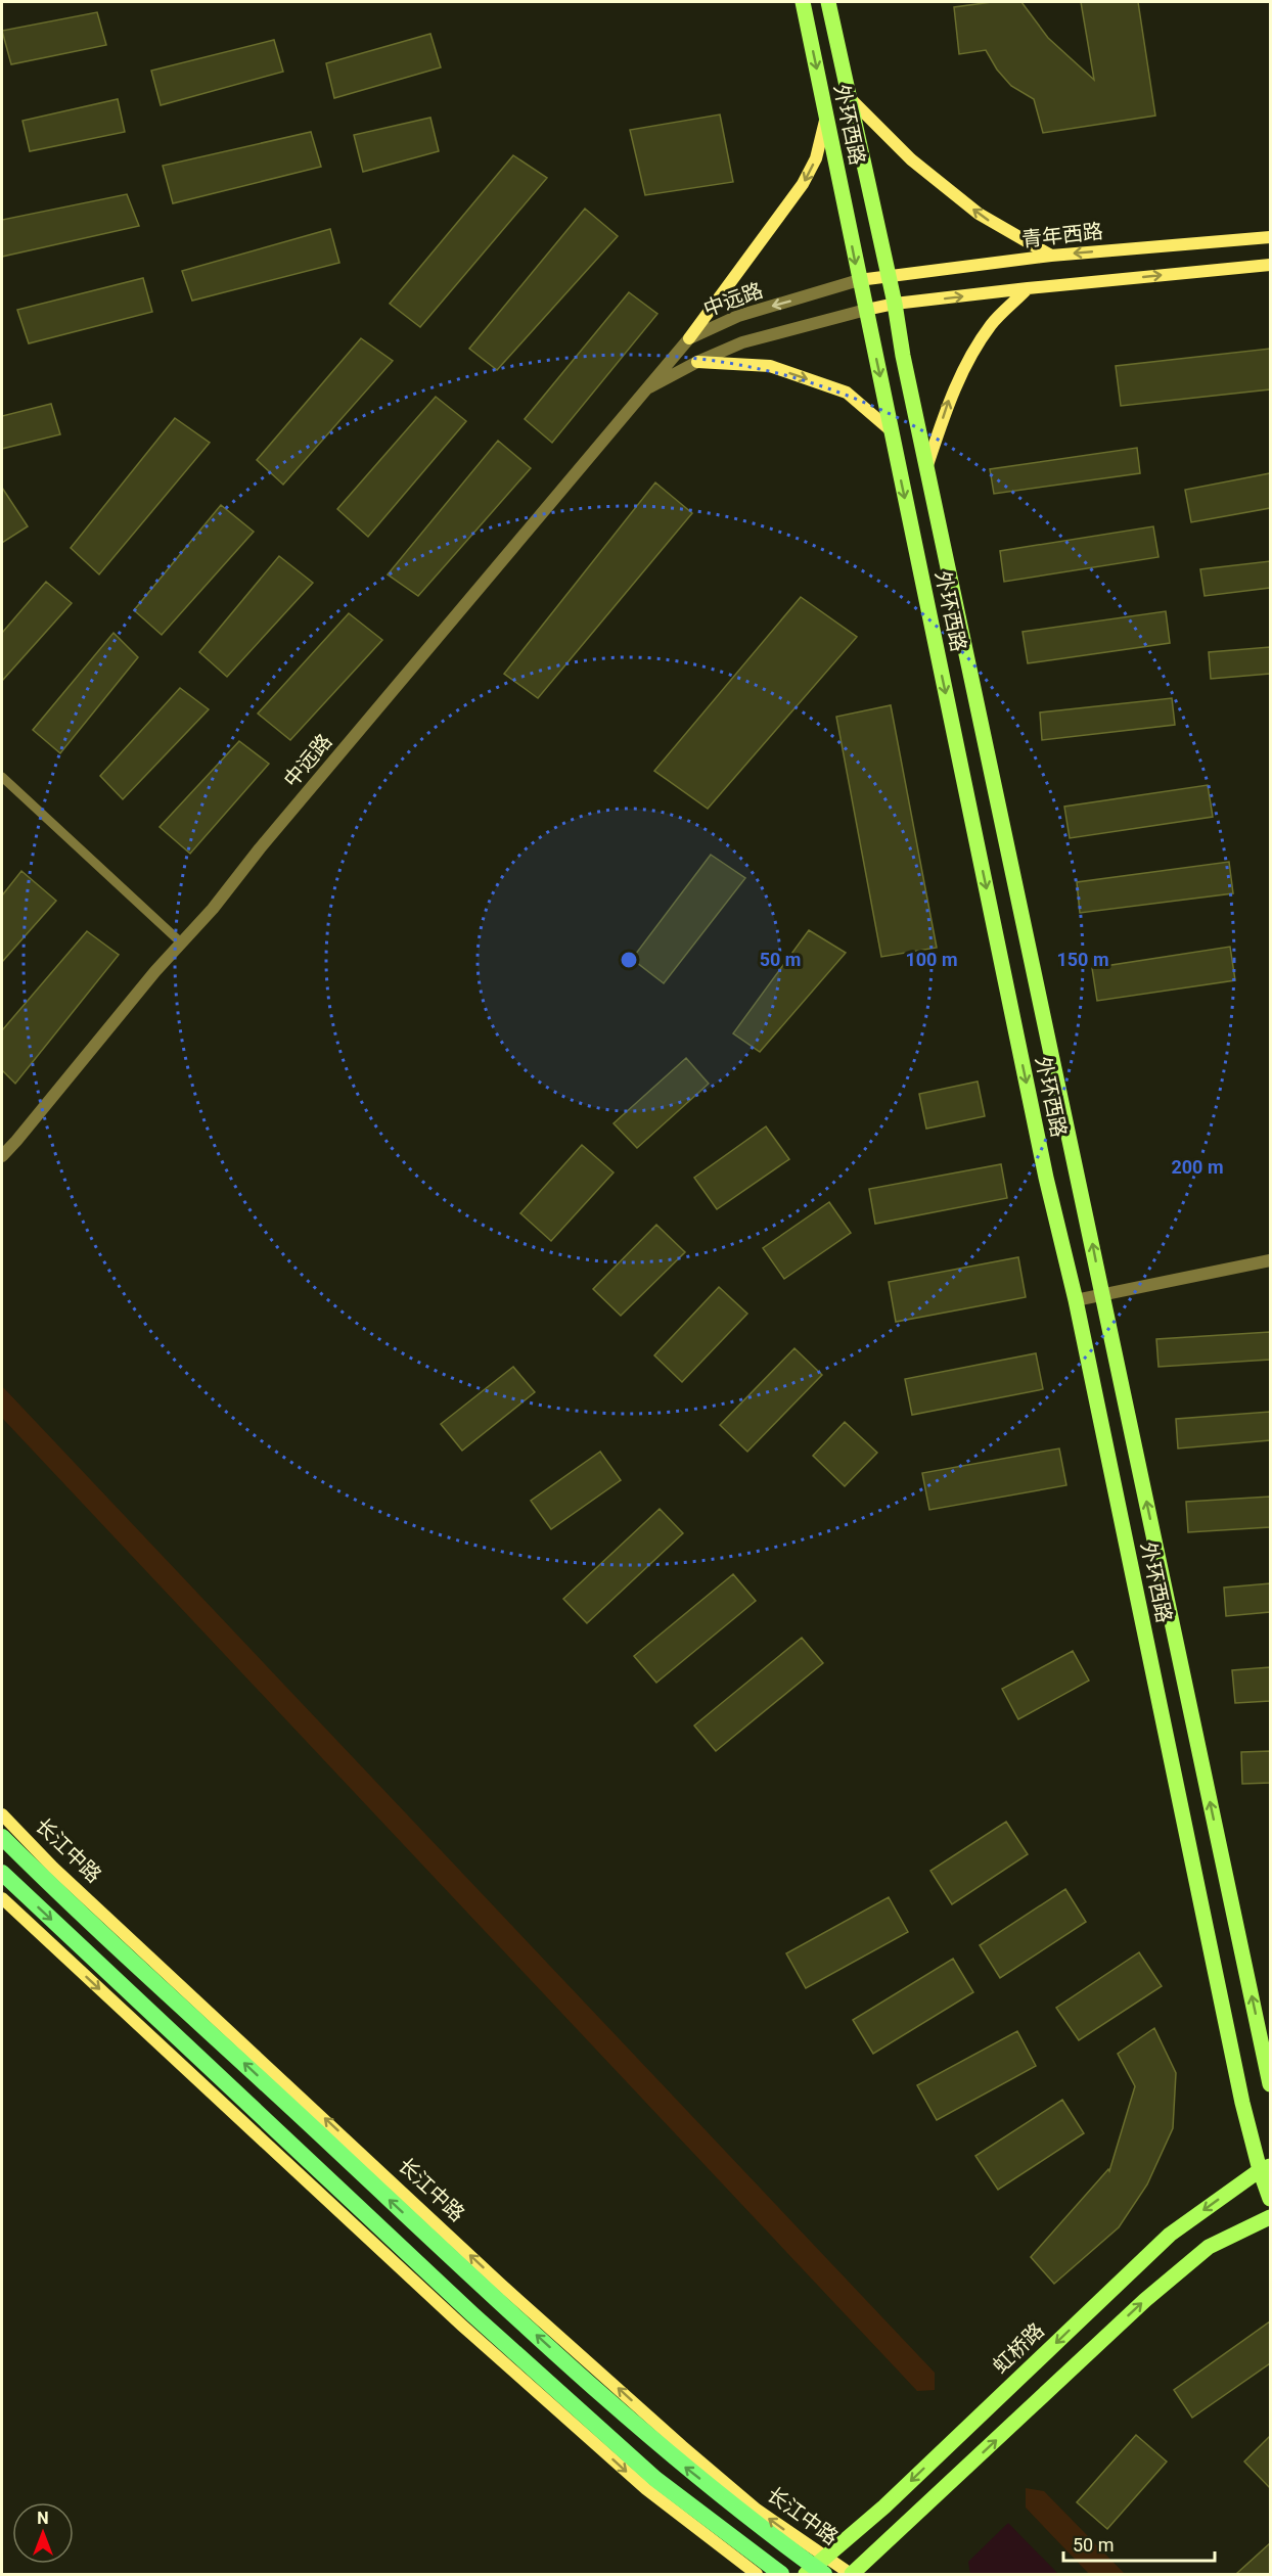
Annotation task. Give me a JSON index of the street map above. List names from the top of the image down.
{
  "streets": {
    "highway": ["长江中路"],
    "main road": ["外环西路", "青年西路", "虹桥路"],
    "street": ["中远路"]
  },
  "crossings": [
    ["外环西路", "青年西路"],
    ["外环西路", "中远路"],
    ["外环西路", "虹桥路"],
    ["青年西路", "中远路"],
    ["长江中路", "虹桥路"]
  ],
  "scale_bar": "50 m",
  "north": "top",
  "rings": [
    "50 m",
    "100 m",
    "150 m",
    "200 m"
  ]
}
